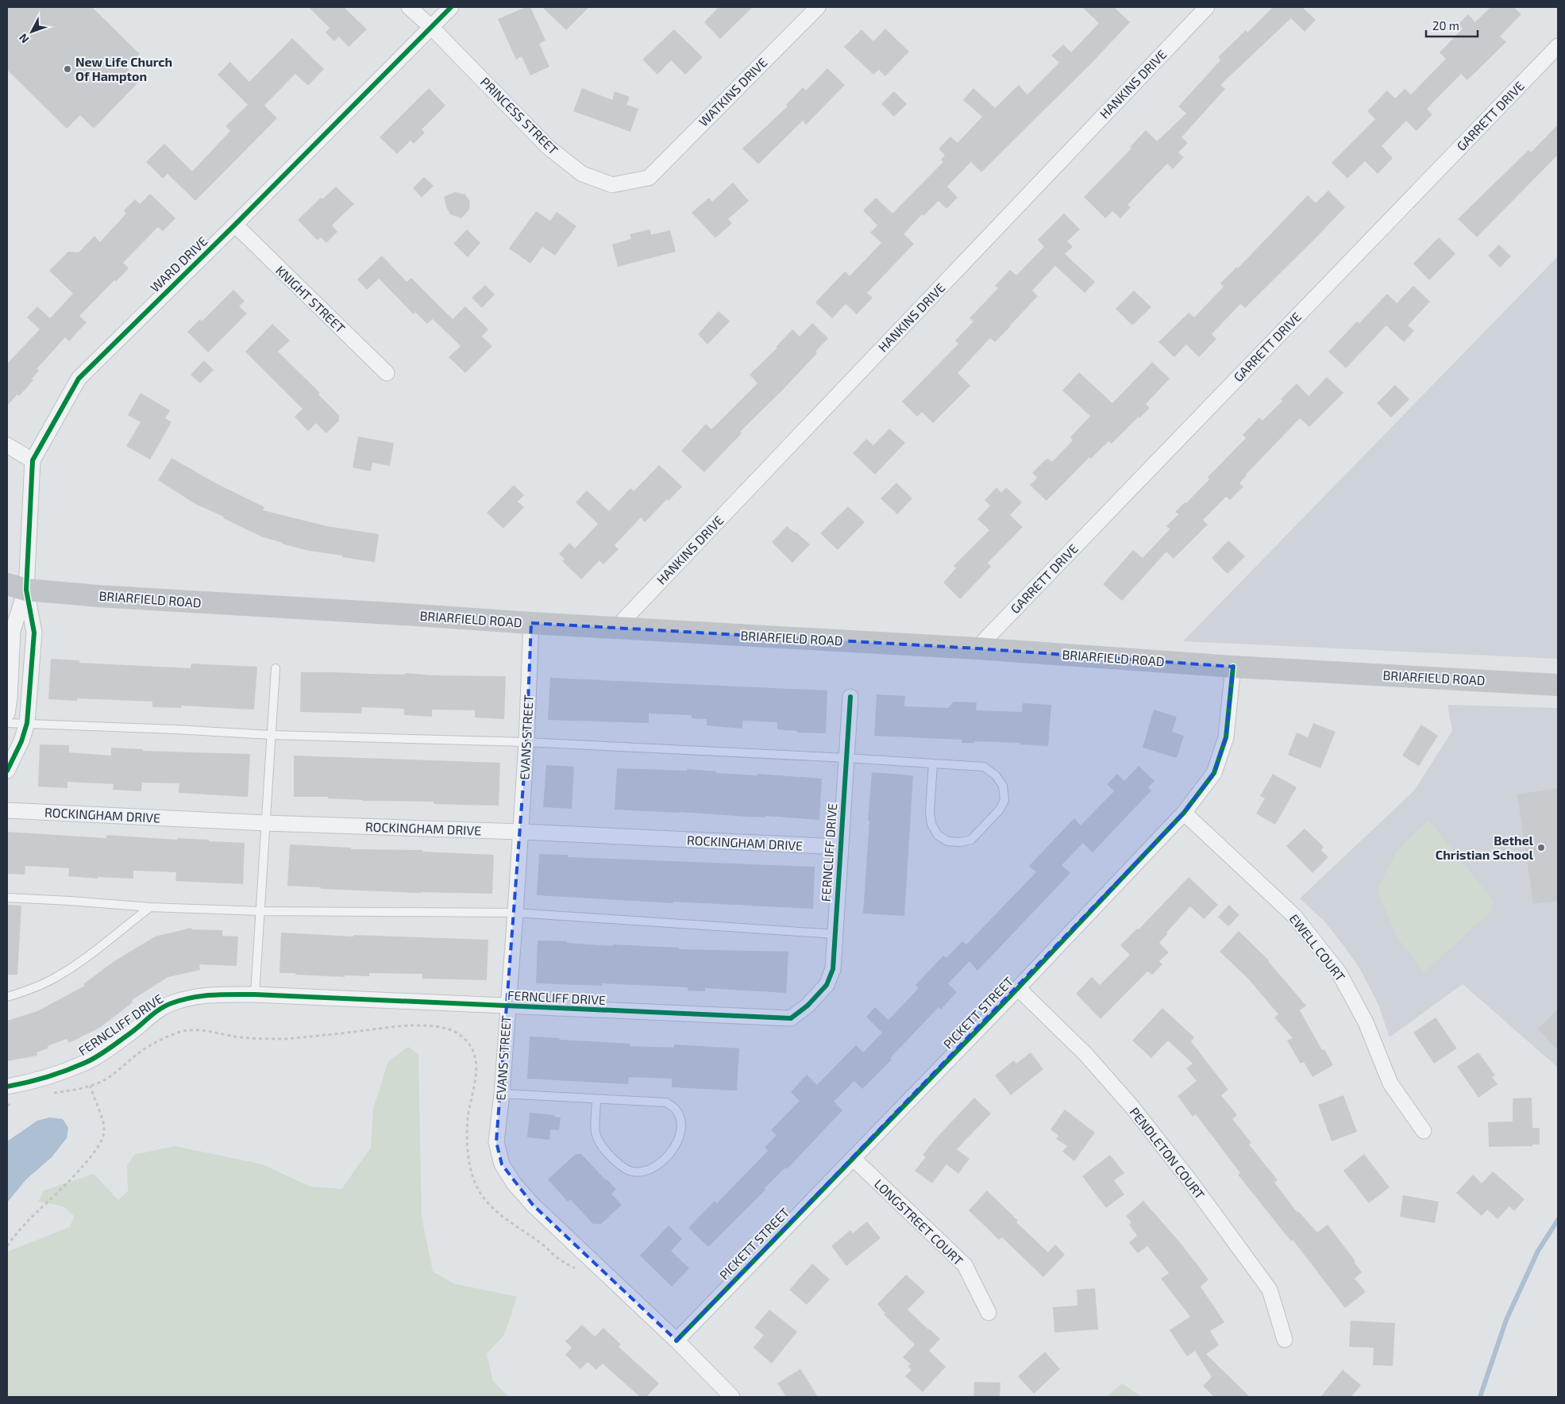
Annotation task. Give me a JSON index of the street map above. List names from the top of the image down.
{
  "streets": {
    "main road": ["BRIARFIELD ROAD"],
    "street": [
      "HANKINS DRIVE",
      "WATKINS DRIVE",
      "PRINCESS STREET",
      "GARRETT DRIVE",
      "WARD DRIVE",
      "KNIGHT STREET",
      "EVANS STREET",
      "ROCKINGHAM DRIVE",
      "FERNCLIFF DRIVE",
      "EWELL COURT",
      "PICKETT STREET",
      "PENDLETON COURT",
      "LONGSTREET COURT"
    ]
  },
  "crossings": [
    ["HANKINS DRIVE", "BRIARFIELD ROAD"],
    ["WATKINS DRIVE", "PRINCESS STREET"],
    ["PRINCESS STREET", "WARD DRIVE"],
    ["GARRETT DRIVE", "BRIARFIELD ROAD"],
    ["WARD DRIVE", "KNIGHT STREET"],
    ["WARD DRIVE", "BRIARFIELD ROAD"],
    ["BRIARFIELD ROAD", "EVANS STREET"],
    ["BRIARFIELD ROAD", "PICKETT STREET"],
    ["EVANS STREET", "ROCKINGHAM DRIVE"],
    ["EVANS STREET", "FERNCLIFF DRIVE"],
    ["EVANS STREET", "PICKETT STREET"],
    ["ROCKINGHAM DRIVE", "FERNCLIFF DRIVE"],
    ["EWELL COURT", "PICKETT STREET"],
    ["PICKETT STREET", "PENDLETON COURT"],
    ["PICKETT STREET", "LONGSTREET COURT"]
  ],
  "places": ["New Life Church Of Hampton", "Bethel Christian School"],
  "scale_bar": "20 m",
  "north": "bottom left"
}
